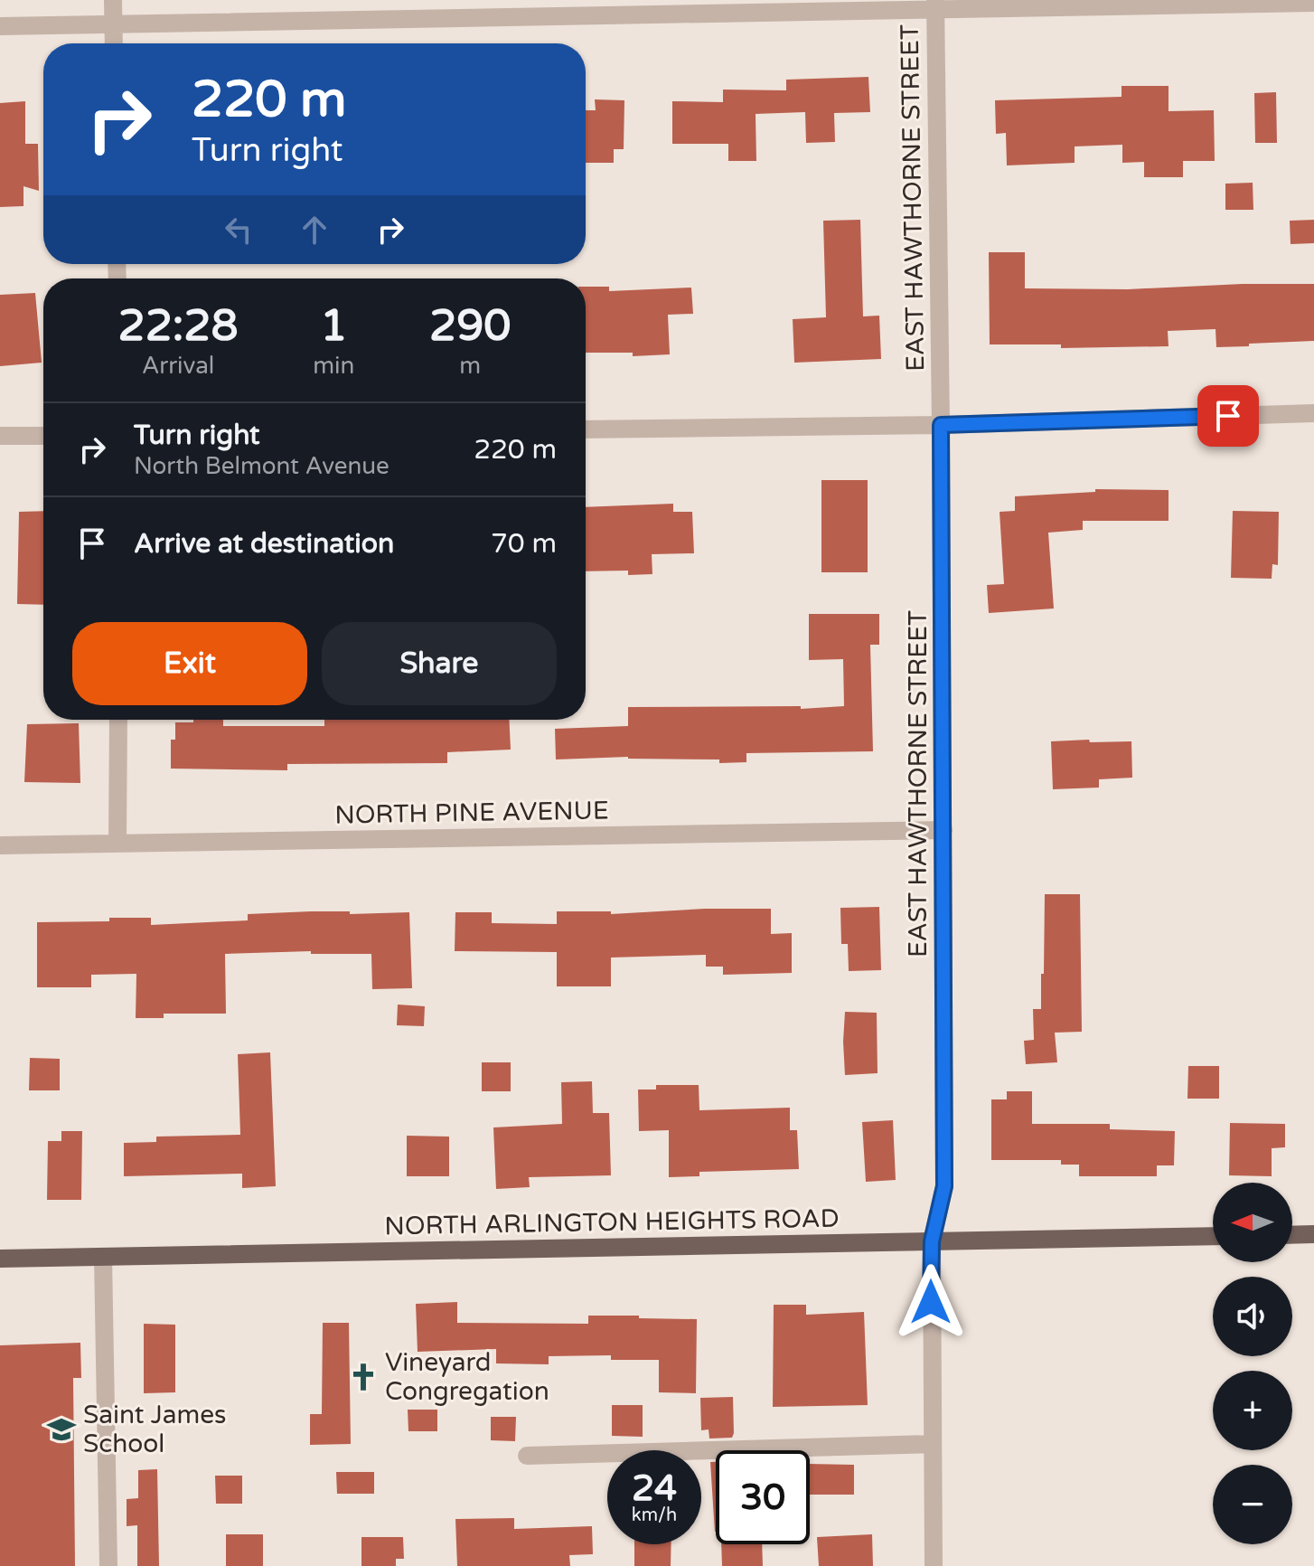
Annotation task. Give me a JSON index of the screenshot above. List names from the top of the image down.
{
  "streets": {
    "main road": ["NORTH ARLINGTON HEIGHTS ROAD"],
    "street": ["EAST HAWTHORNE STREET", "NORTH PINE AVENUE"]
  },
  "crossings": [
    ["EAST HAWTHORNE STREET", "NORTH PINE AVENUE"],
    ["EAST HAWTHORNE STREET", "NORTH ARLINGTON HEIGHTS ROAD"]
  ],
  "places": {
    "church": ["Vineyard Congregation"],
    "school or university": ["Saint James School"]
  },
  "north": "left",
  "page": {
    "turn": ["220 m", "Turn right"],
    "eta": [
      "22:28",
      "Arrival",
      "1",
      "min",
      "290",
      "m"
    ],
    "list": [
      {
        "name": "Turn right",
        "note": "North Belmont Avenue",
        "value": "220 m"
      },
      {
        "name": "Arrive at destination",
        "value": "70 m"
      }
    ],
    "buttons": ["Exit", "Share"],
    "map_buttons": ["+", "−"],
    "speed": "24 km/h",
    "limit": "30"
  }
}
